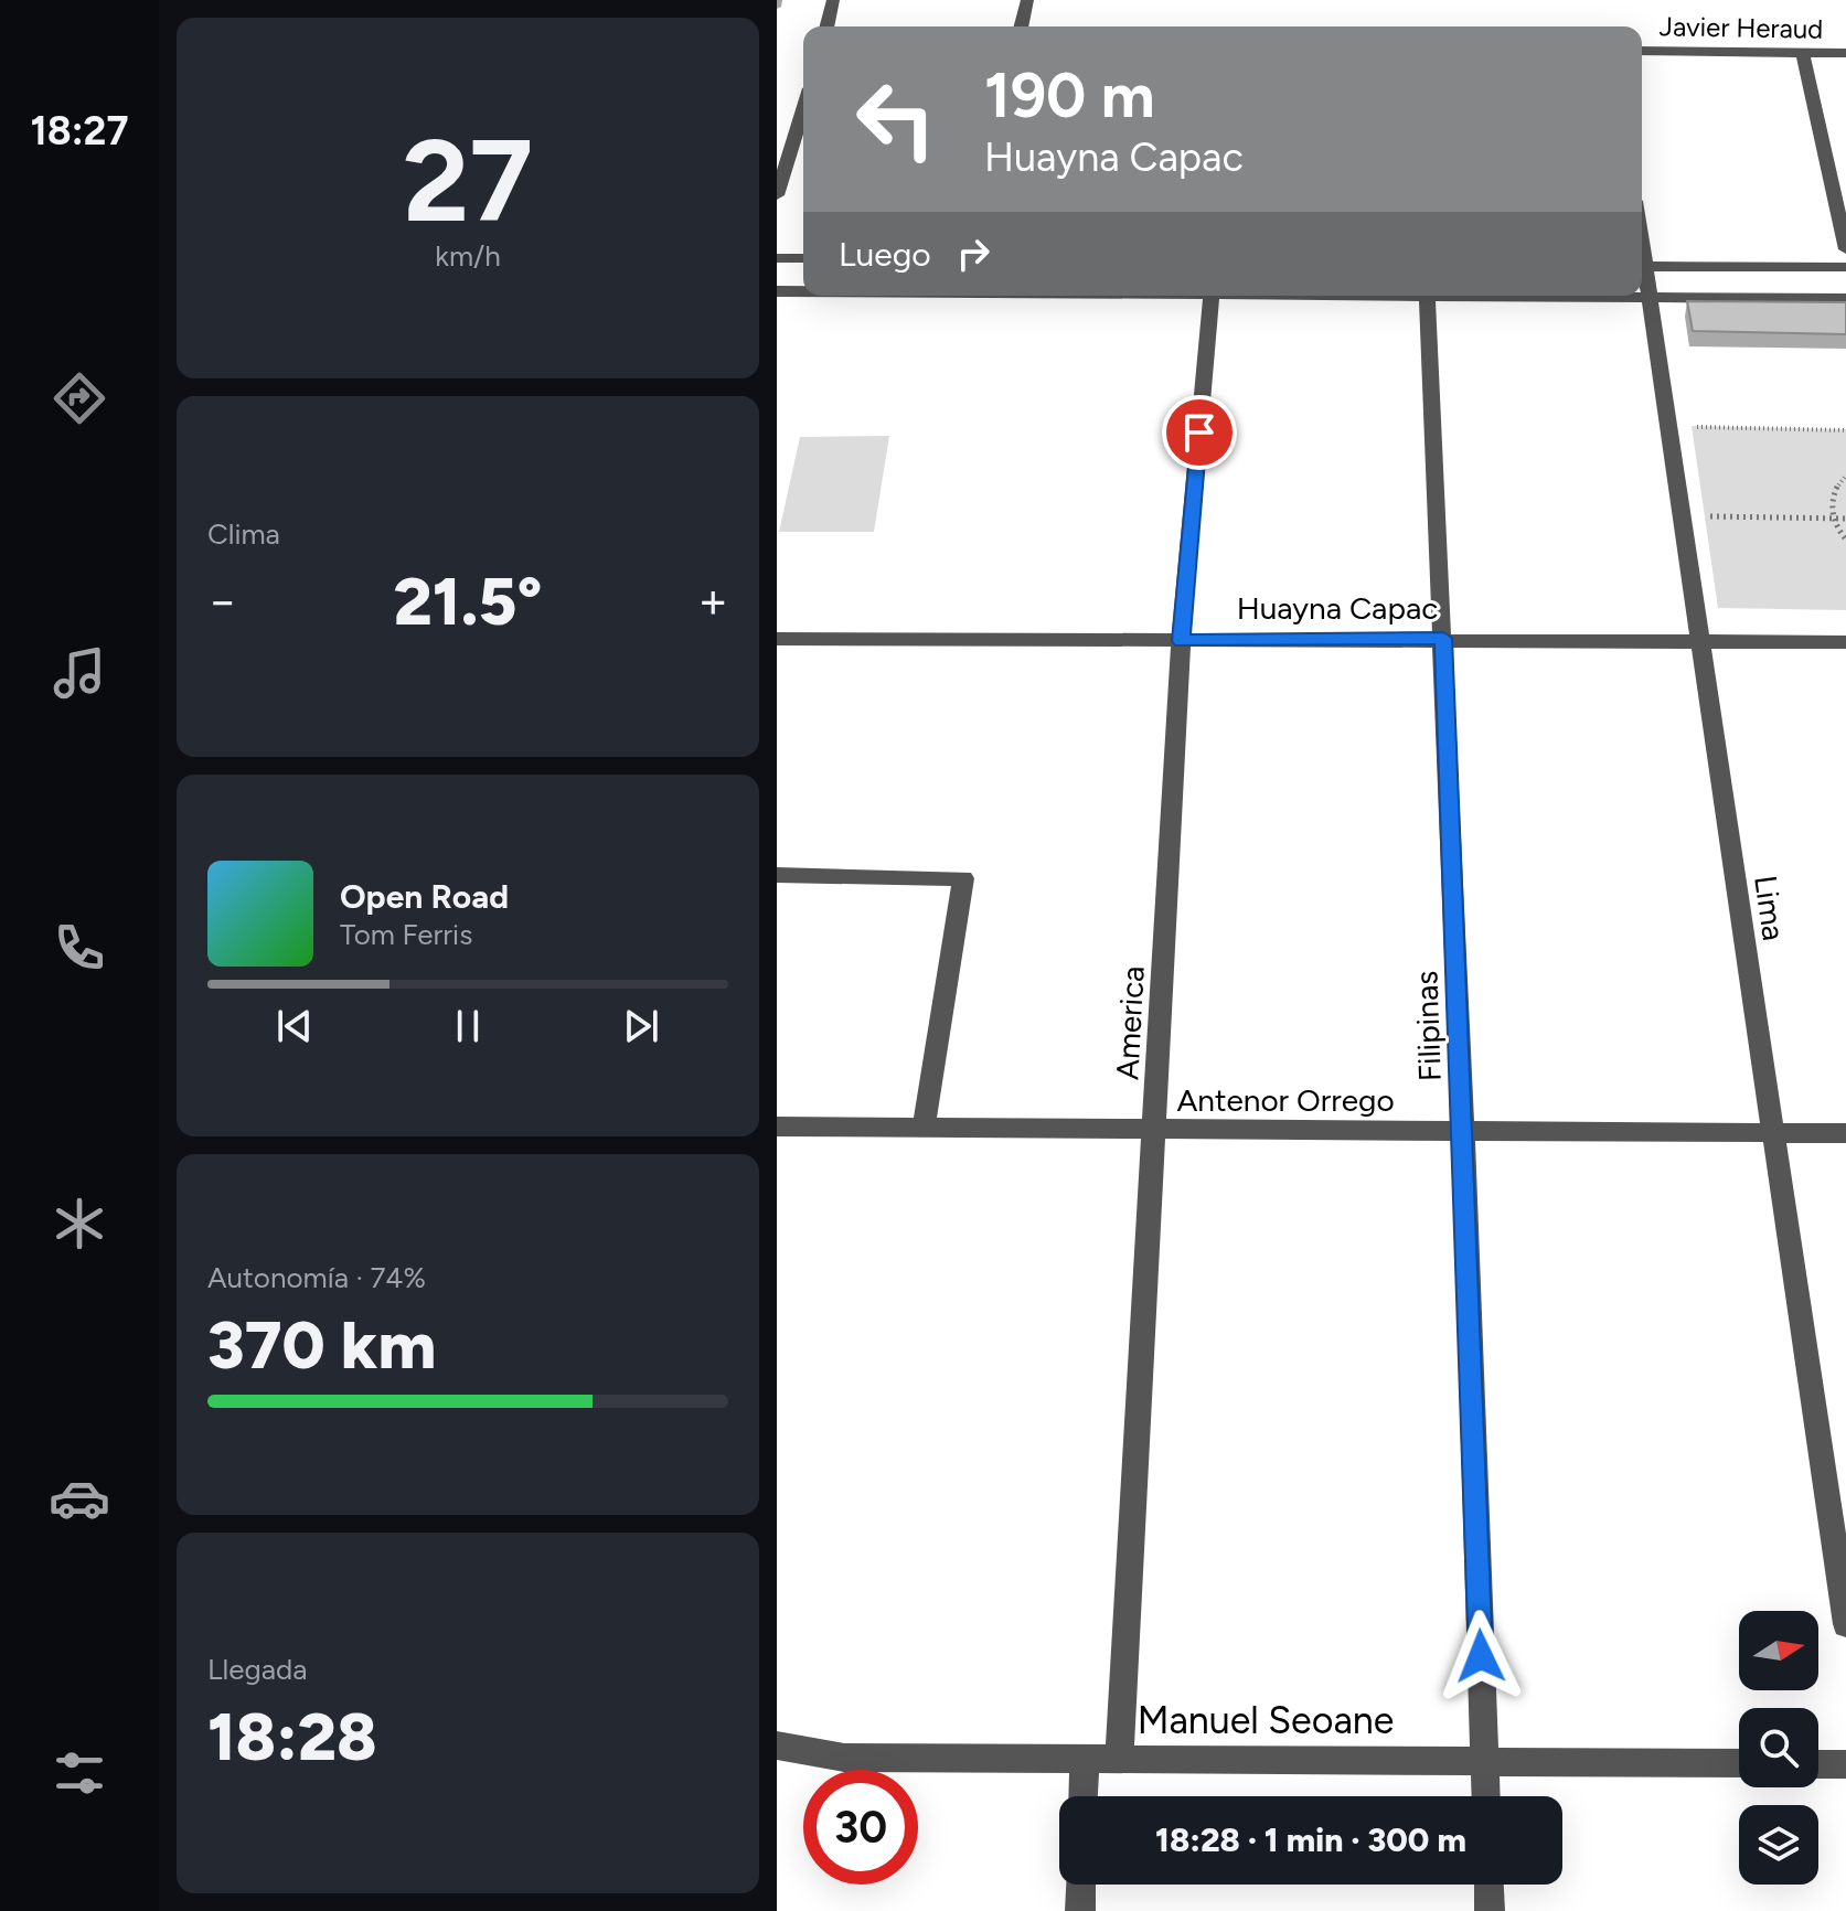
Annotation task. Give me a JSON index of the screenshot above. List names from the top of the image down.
{
  "streets": {
    "street": [
      "Javier Heraud",
      "Huayna Capac",
      "Lima",
      "America",
      "Filipinas",
      "Antenor Orrego",
      "Manuel Seoane"
    ]
  },
  "crossings": [
    ["Huayna Capac", "Lima"],
    ["Huayna Capac", "America"],
    ["Huayna Capac", "Filipinas"],
    ["Lima", "Antenor Orrego"],
    ["America", "Antenor Orrego"],
    ["America", "Manuel Seoane"],
    ["Filipinas", "Antenor Orrego"],
    ["Filipinas", "Manuel Seoane"]
  ],
  "north": "right",
  "page": {
    "tabs": "18:27",
    "tile": [
      ["27", "km/h"],
      "Clima",
      ["Autonomía · 74%", "370 km"],
      ["Llegada", "18:28"]
    ],
    "turn": ["190 m", "Huayna Capac"],
    "then": "Luego",
    "heat": ["−", "21.5°", "+"],
    "song": ["Open Road", "Tom Ferris"],
    "limit": "30",
    "trip": "18:28 · 1 min · 300 m"
  }
}
